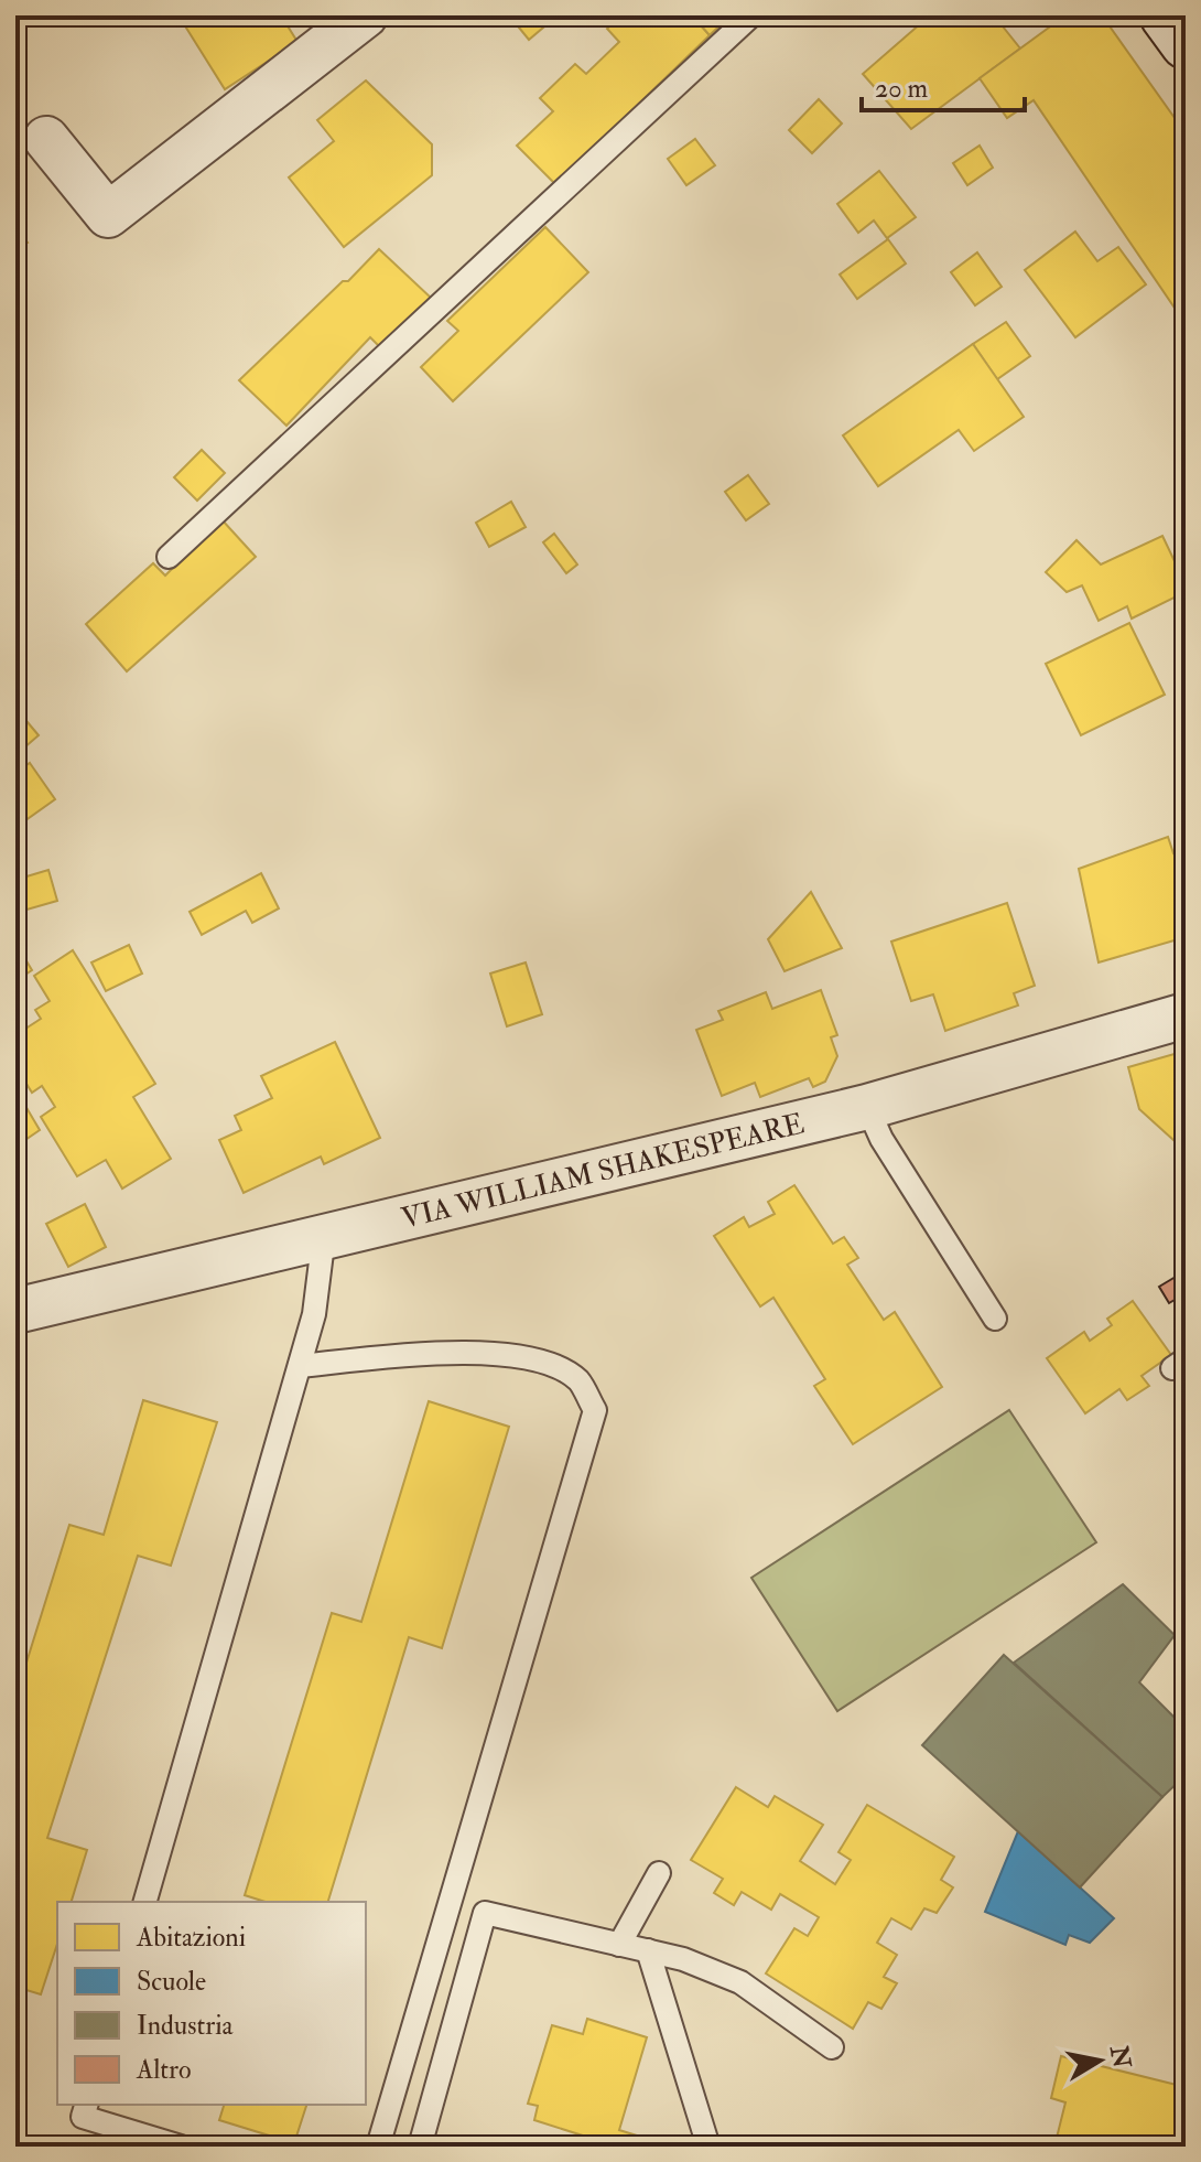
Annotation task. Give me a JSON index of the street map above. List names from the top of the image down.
{
  "streets": {
    "street": ["VIA WILLIAM SHAKESPEARE"]
  },
  "legend": [
    "Abitazioni",
    "Scuole",
    "Industria",
    "Altro"
  ],
  "scale_bar": "20 m",
  "north": "right"
}
